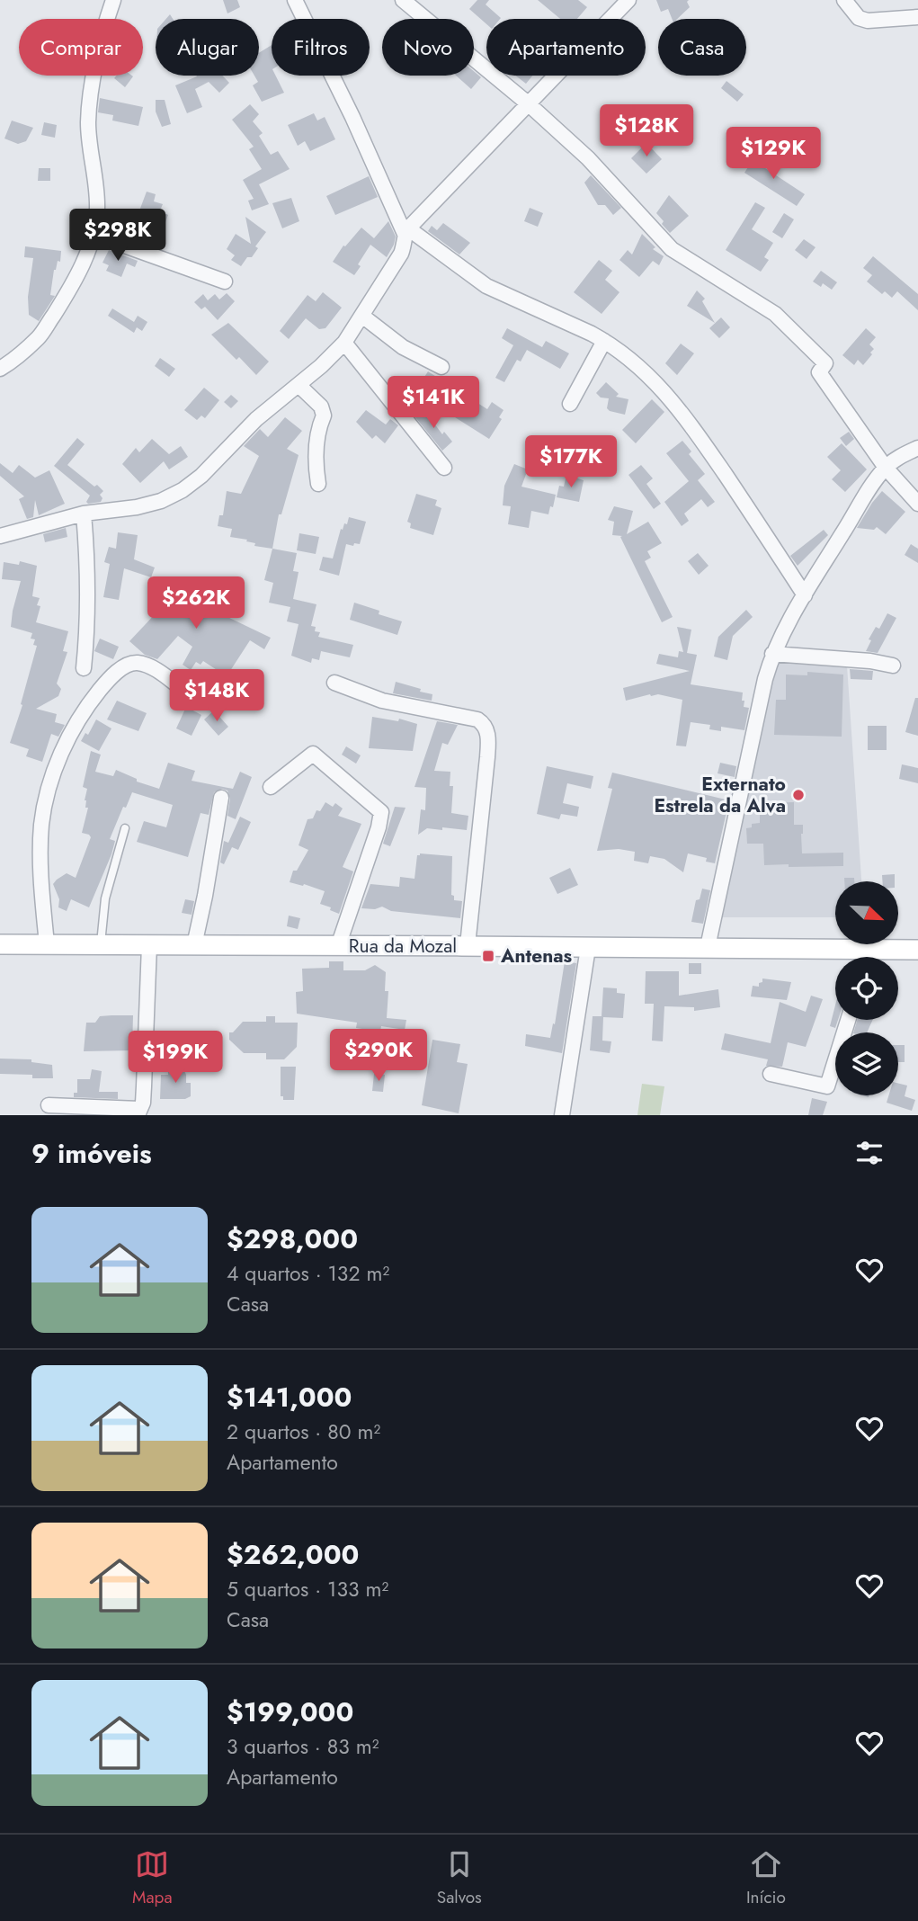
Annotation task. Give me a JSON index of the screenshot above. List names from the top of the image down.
{
  "streets": {
    "main road": ["Rua da Mozal"]
  },
  "places": {
    "other": ["Externato Estrela da Alva"],
    "transit": ["Antenas"]
  },
  "north": "bottom right",
  "page": {
    "chip": [
      "Comprar",
      "Alugar",
      "Filtros",
      "Novo",
      "Apartamento",
      "Casa"
    ],
    "price": [
      "$128K",
      "$129K",
      "$298K",
      "$141K",
      "$177K",
      "$262K",
      "$148K",
      "$290K",
      "$199K"
    ],
    "heading": "9 imóveis",
    "list": [
      {
        "name": "$298,000",
        "note": "4 quartos · 132 m² · Casa"
      },
      {
        "name": "$141,000",
        "note": "2 quartos · 80 m² · Apartamento"
      },
      {
        "name": "$262,000",
        "note": "5 quartos · 133 m² · Casa"
      },
      {
        "name": "$199,000",
        "note": "3 quartos · 83 m² · Apartamento"
      }
    ],
    "tabs": ["Mapa", "Salvos", "Início"]
  }
}
